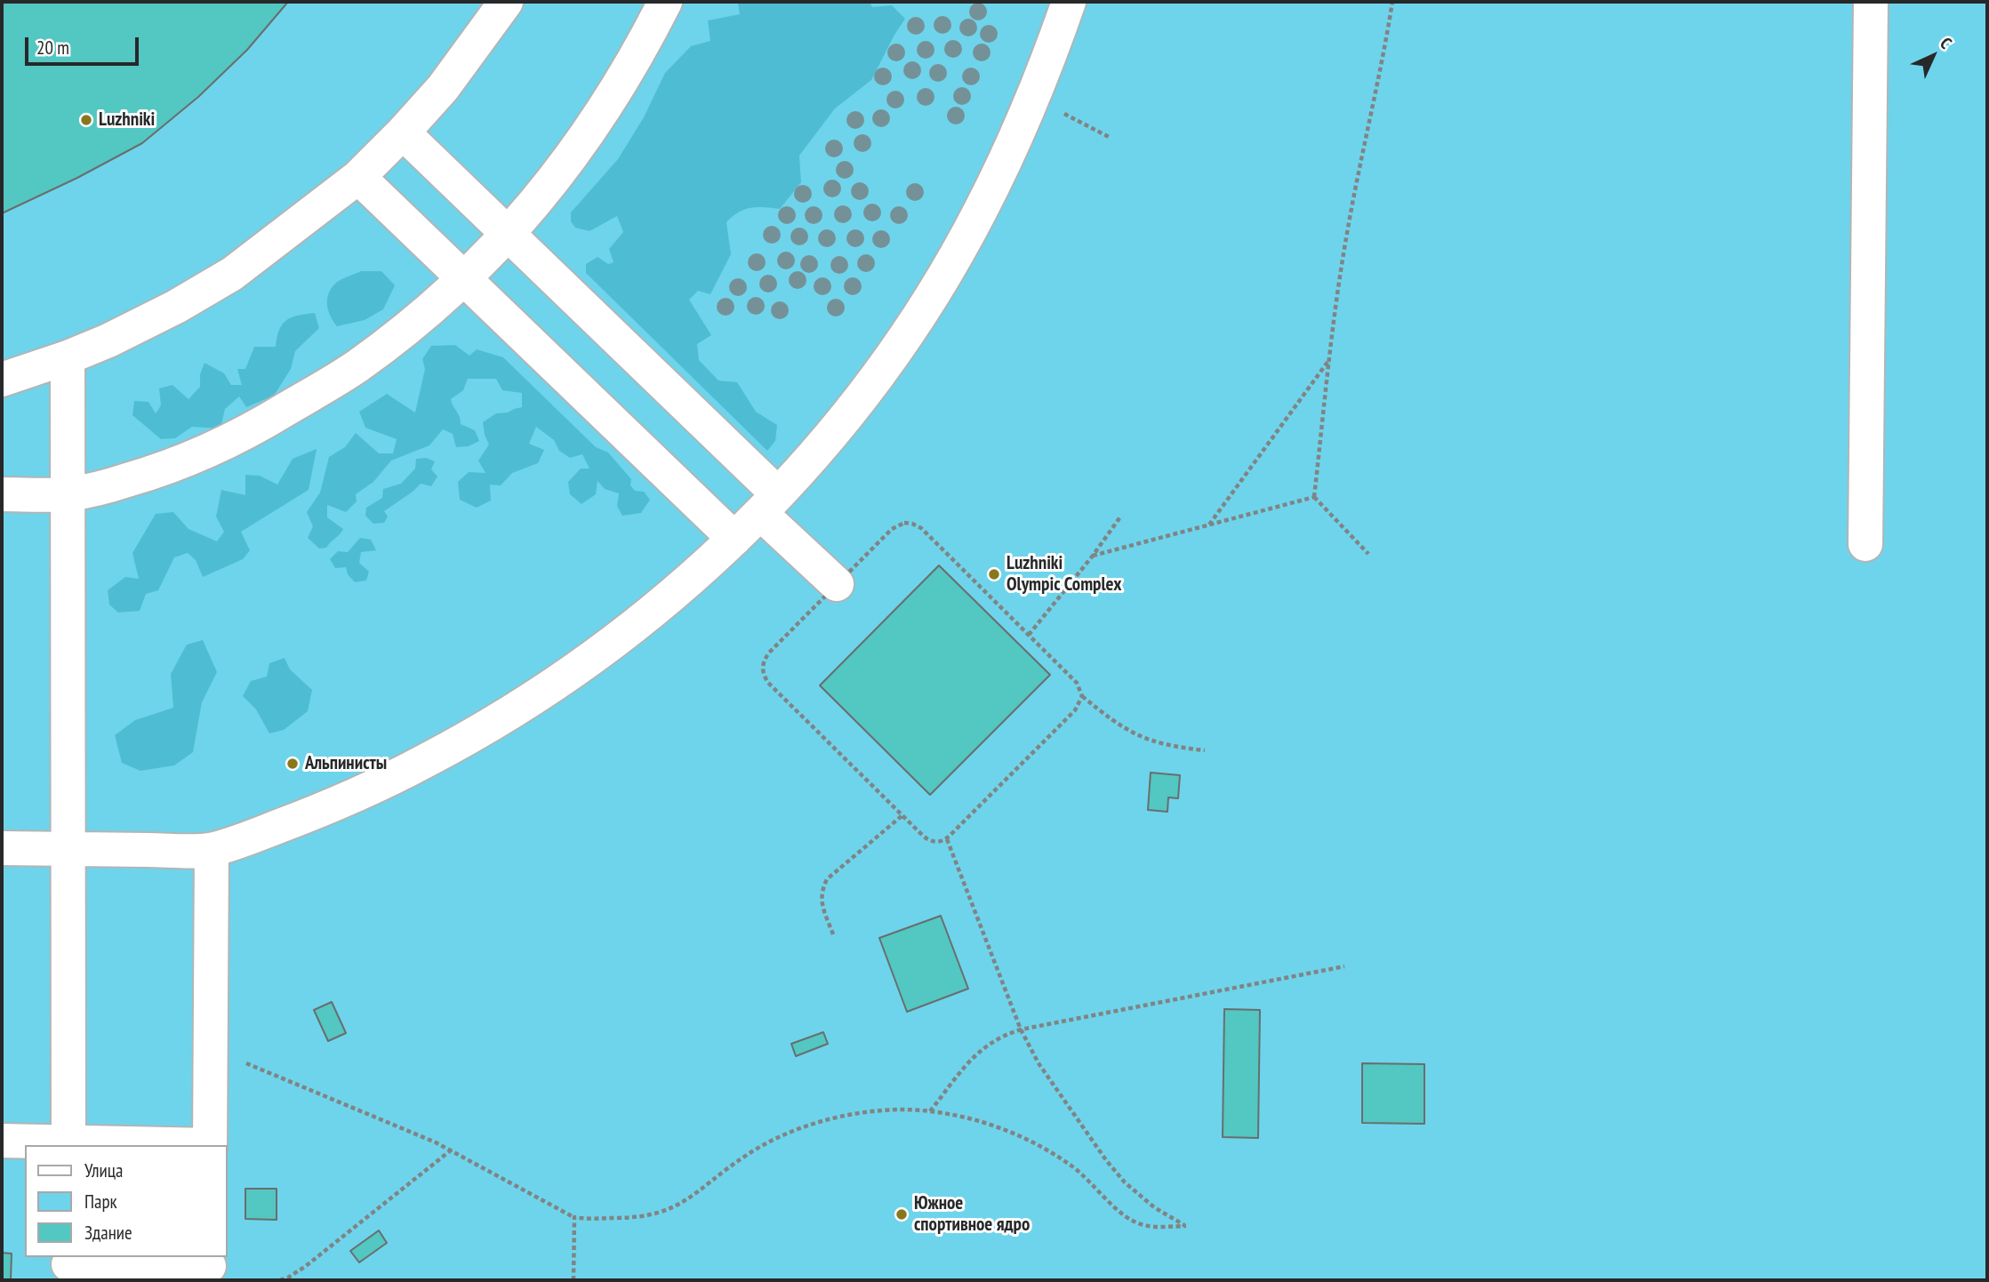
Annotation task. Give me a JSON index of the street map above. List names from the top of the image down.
{
  "places": [
    "Luzhniki",
    "Luzhniki Olympic Complex",
    "Альпинисты",
    "Южное спортивное ядро"
  ],
  "legend": ["Улица", "Парк", "Здание"],
  "scale_bar": "20 m",
  "north": "top right"
}
